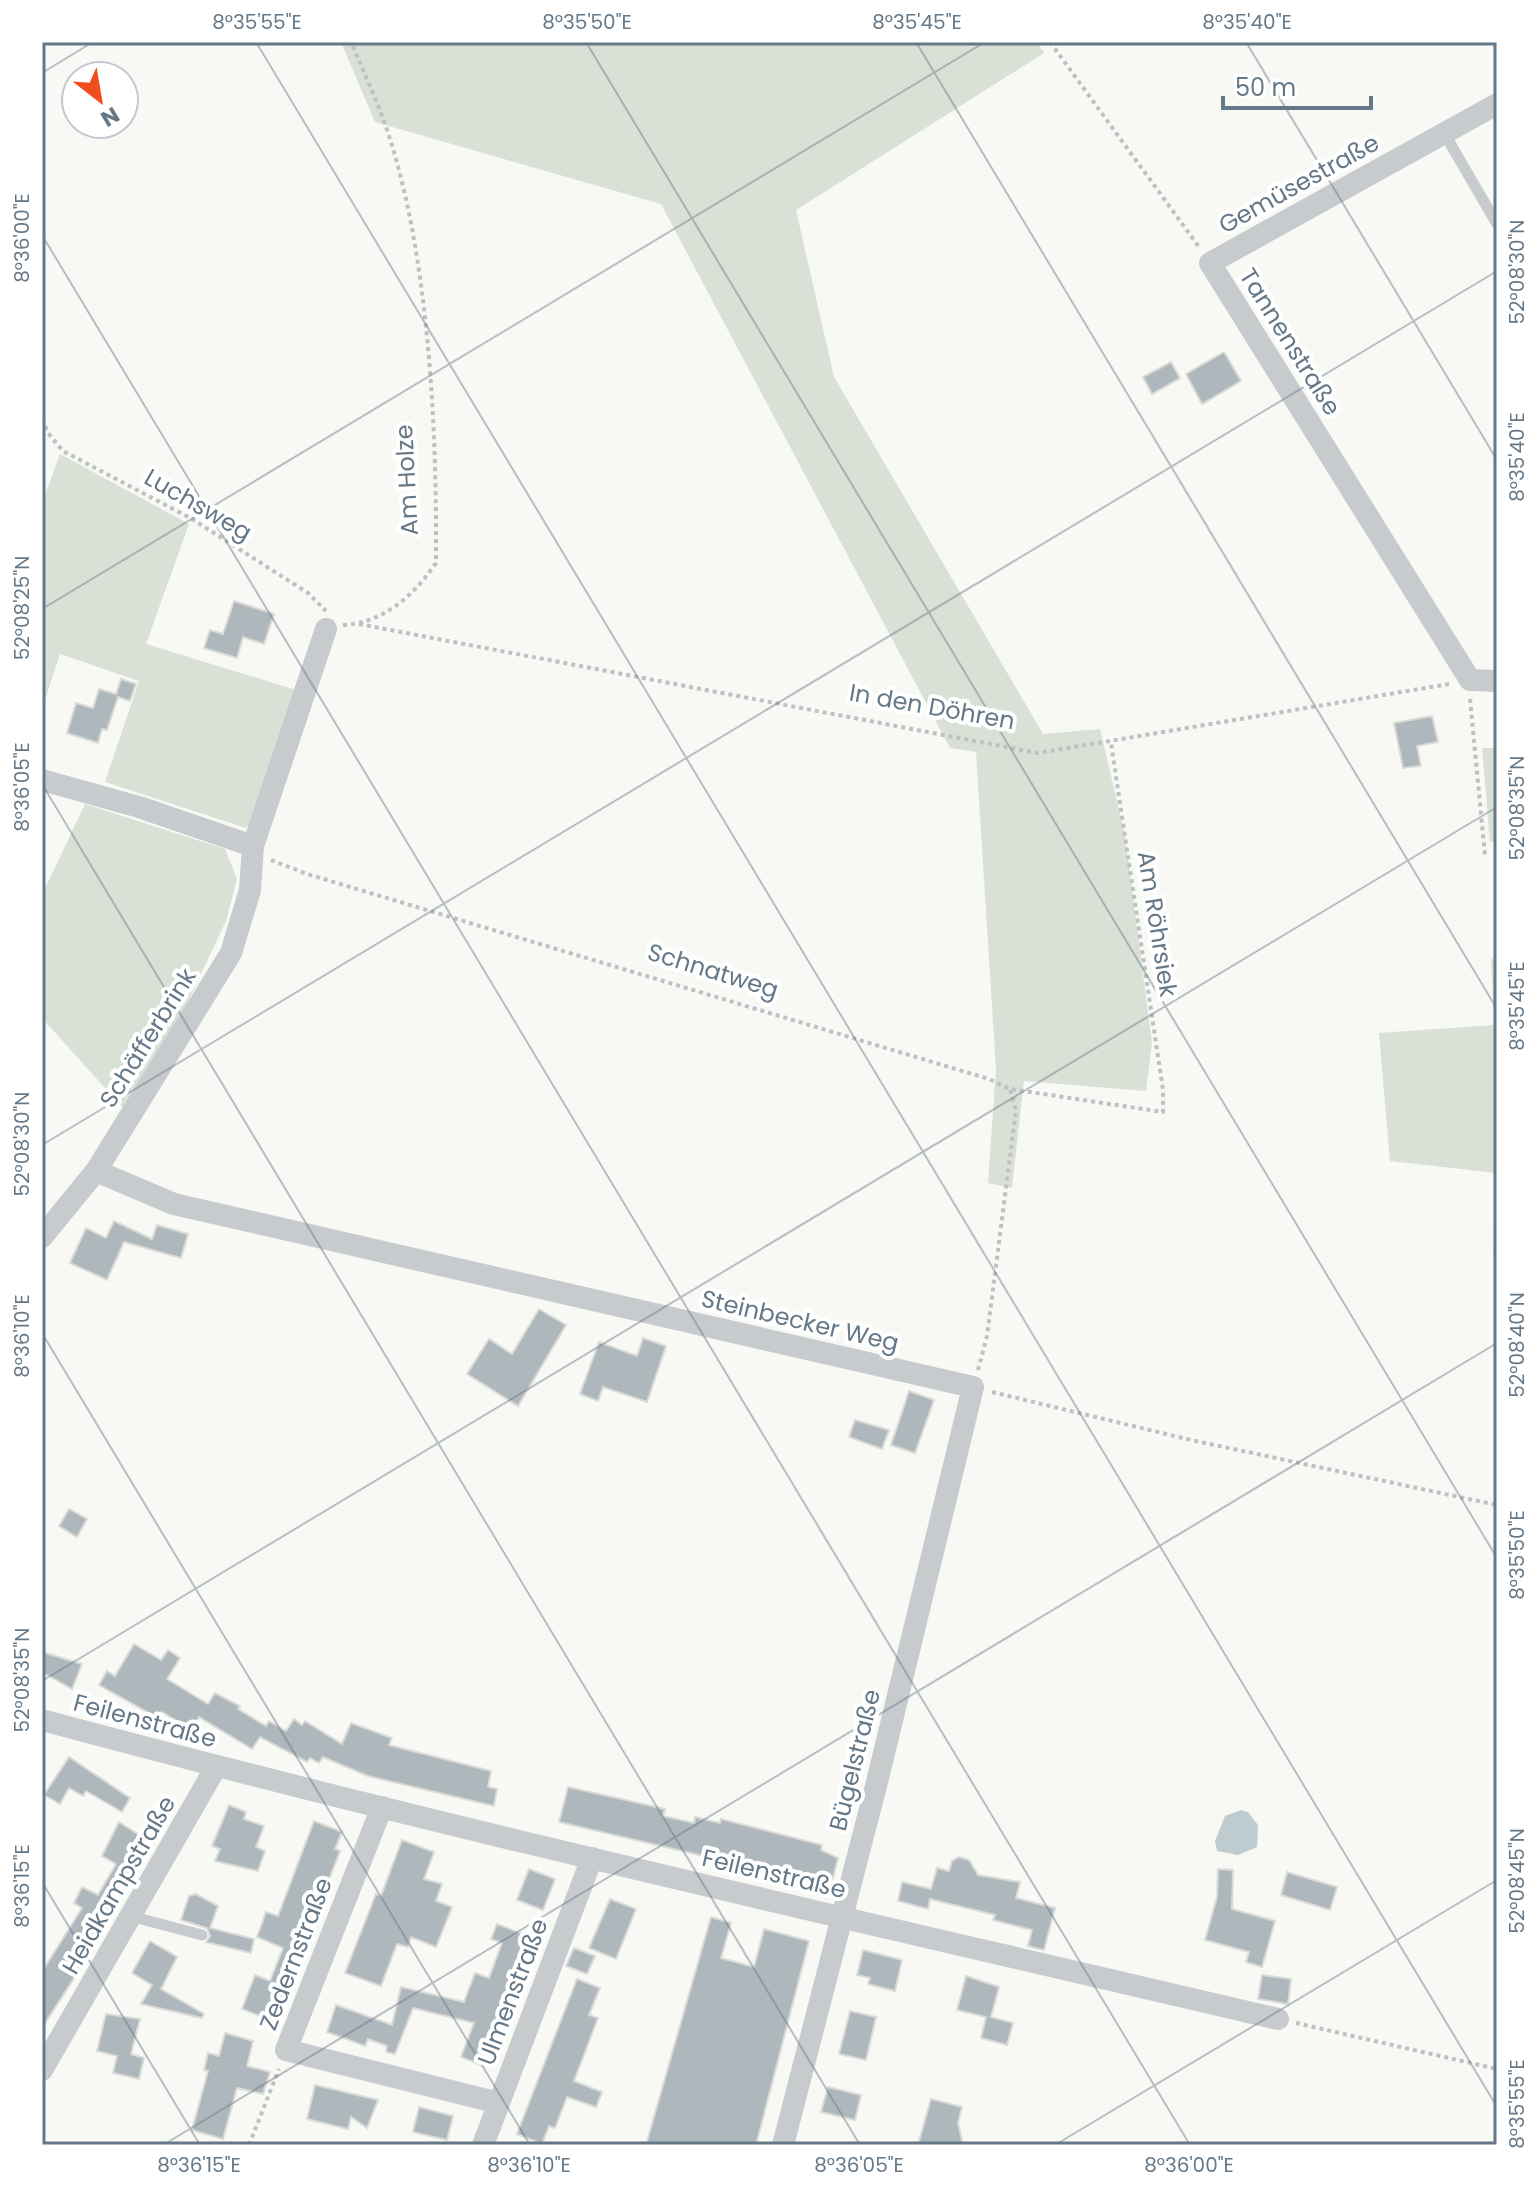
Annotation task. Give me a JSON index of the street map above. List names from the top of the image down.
{
  "streets": {
    "street": [
      "Gemüsestraße",
      "Tannenstraße",
      "Schäfferbrink",
      "Steinbecker Weg",
      "Feilenstraße",
      "Bügelstraße",
      "Heidkampstraße",
      "Zedernstraße",
      "Ulmenstraße"
    ],
    "path": [
      "Am Holze",
      "Luchsweg",
      "In den Döhren",
      "Am Röhrsiek",
      "Schnatweg"
    ]
  },
  "crossings": [
    ["Gemüsestraße", "Tannenstraße"],
    ["Tannenstraße", "In den Döhren"],
    ["Am Holze", "Luchsweg"],
    ["Am Holze", "In den Döhren"],
    ["In den Döhren", "Am Röhrsiek"],
    ["Am Röhrsiek", "Schnatweg"],
    ["Schnatweg", "Schäfferbrink"],
    ["Schäfferbrink", "Steinbecker Weg"],
    ["Steinbecker Weg", "Bügelstraße"],
    ["Feilenstraße", "Bügelstraße"],
    ["Feilenstraße", "Heidkampstraße"],
    ["Feilenstraße", "Zedernstraße"],
    ["Feilenstraße", "Ulmenstraße"],
    ["Zedernstraße", "Ulmenstraße"]
  ],
  "scale_bar": "50 m",
  "north": "bottom right",
  "coordinates": [
    "8°35'55\"E",
    "8°35'50\"E",
    "8°35'45\"E",
    "8°35'40\"E",
    "8°36'00\"E",
    "52°08'30\"N",
    "52°08'25\"N",
    "8°36'05\"E",
    "52°08'35\"N",
    "8°36'10\"E",
    "52°08'40\"N",
    "52°08'45\"N",
    "8°36'15\"E"
  ]
}
